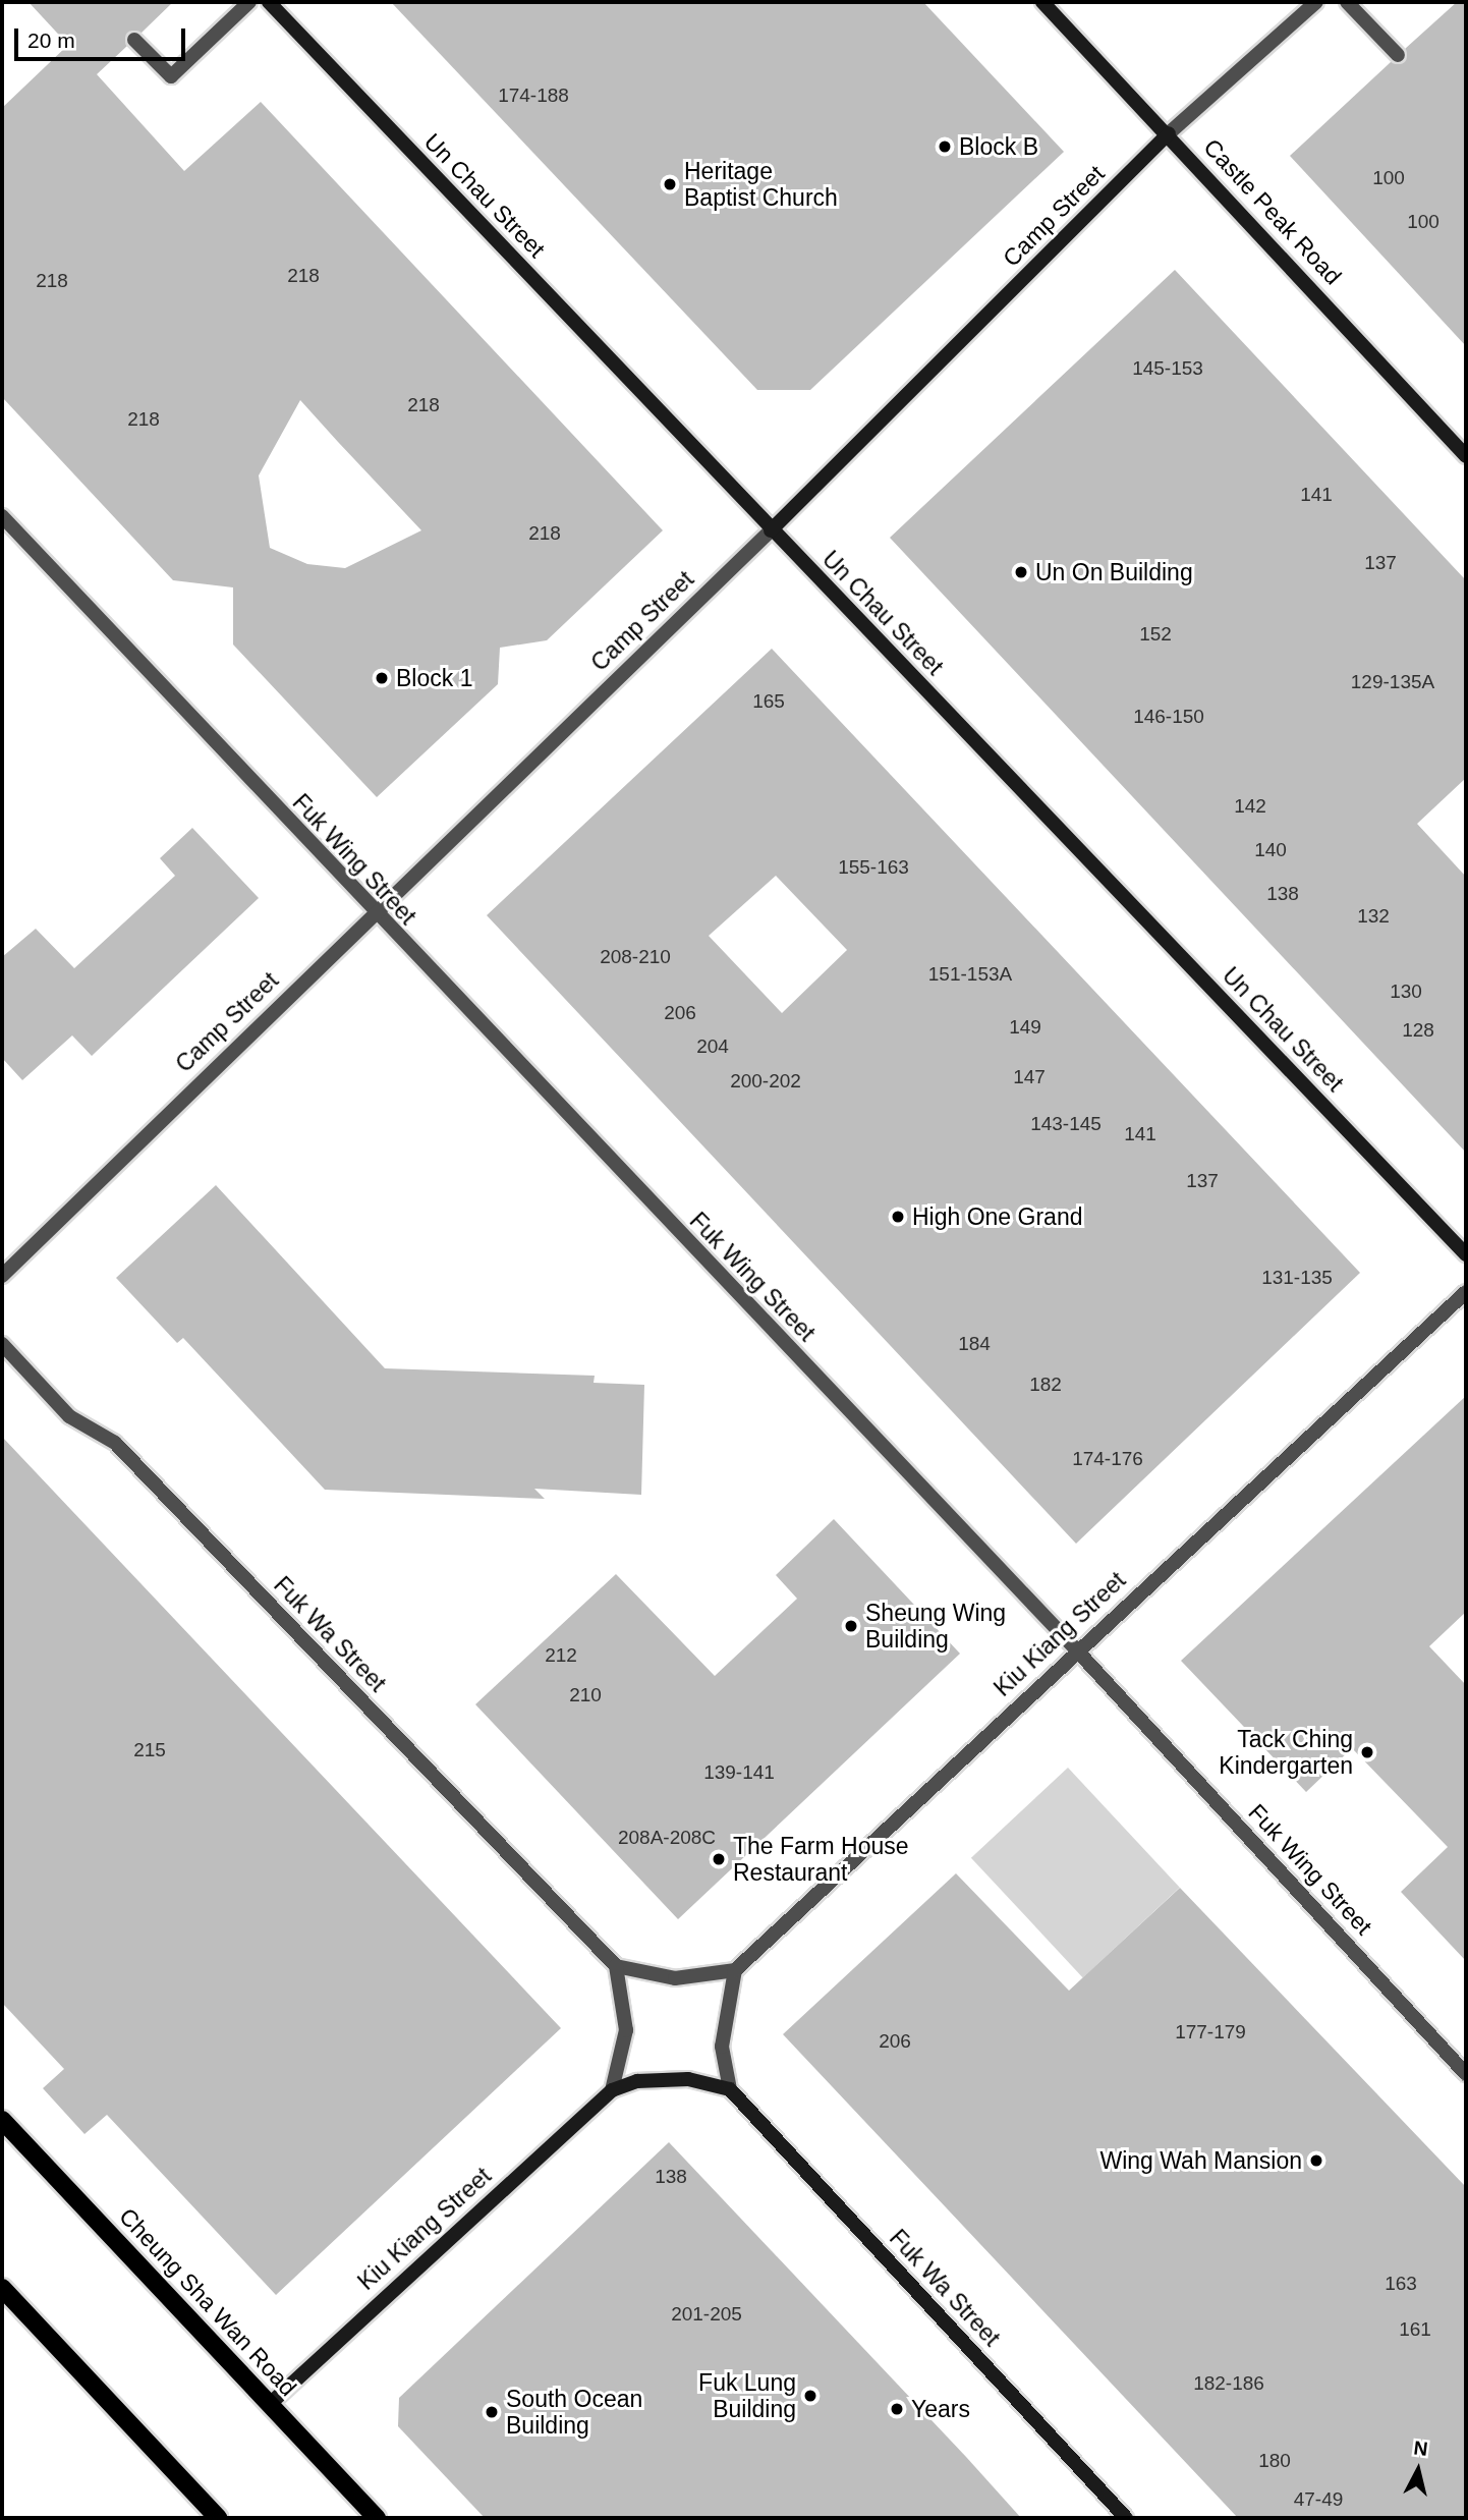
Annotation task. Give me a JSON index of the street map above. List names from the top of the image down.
{
  "streets": {
    "main road": [
      "Un Chau Street",
      "Castle Peak Road",
      "Camp Street",
      "Fuk Wa Street",
      "Kiu Kiang Street",
      "Cheung Sha Wan Road"
    ],
    "street": ["Fuk Wing Street"]
  },
  "crossings": [
    ["Un Chau Street", "Camp Street"],
    ["Castle Peak Road", "Camp Street"],
    ["Camp Street", "Fuk Wing Street"],
    ["Fuk Wing Street", "Kiu Kiang Street"],
    ["Kiu Kiang Street", "Cheung Sha Wan Road"]
  ],
  "places": [
    "Block B",
    "Heritage Baptist Church",
    "Un On Building",
    "Block 1",
    "High One Grand",
    "Sheung Wing Building",
    "Tack Ching Kindergarten",
    "The Farm House Restaurant",
    "Wing Wah Mansion",
    "Fuk Lung Building",
    "Years",
    "South Ocean Building"
  ],
  "house_numbers": [
    "174-188",
    "100",
    "100",
    "218",
    "218",
    "145-153",
    "218",
    "218",
    "141",
    "218",
    "137",
    "152",
    "129-135A",
    "165",
    "146-150",
    "142",
    "140",
    "155-163",
    "138",
    "132",
    "208-210",
    "151-153A",
    "130",
    "206",
    "149",
    "128",
    "204",
    "147",
    "200-202",
    "143-145",
    "141",
    "137",
    "131-135",
    "184",
    "182",
    "174-176",
    "212",
    "210",
    "215",
    "139-141",
    "208A-208C",
    "177-179",
    "206",
    "138",
    "163",
    "201-205",
    "161",
    "182-186",
    "180",
    "47-49"
  ],
  "scale_bar": "20 m",
  "north": "top"
}
